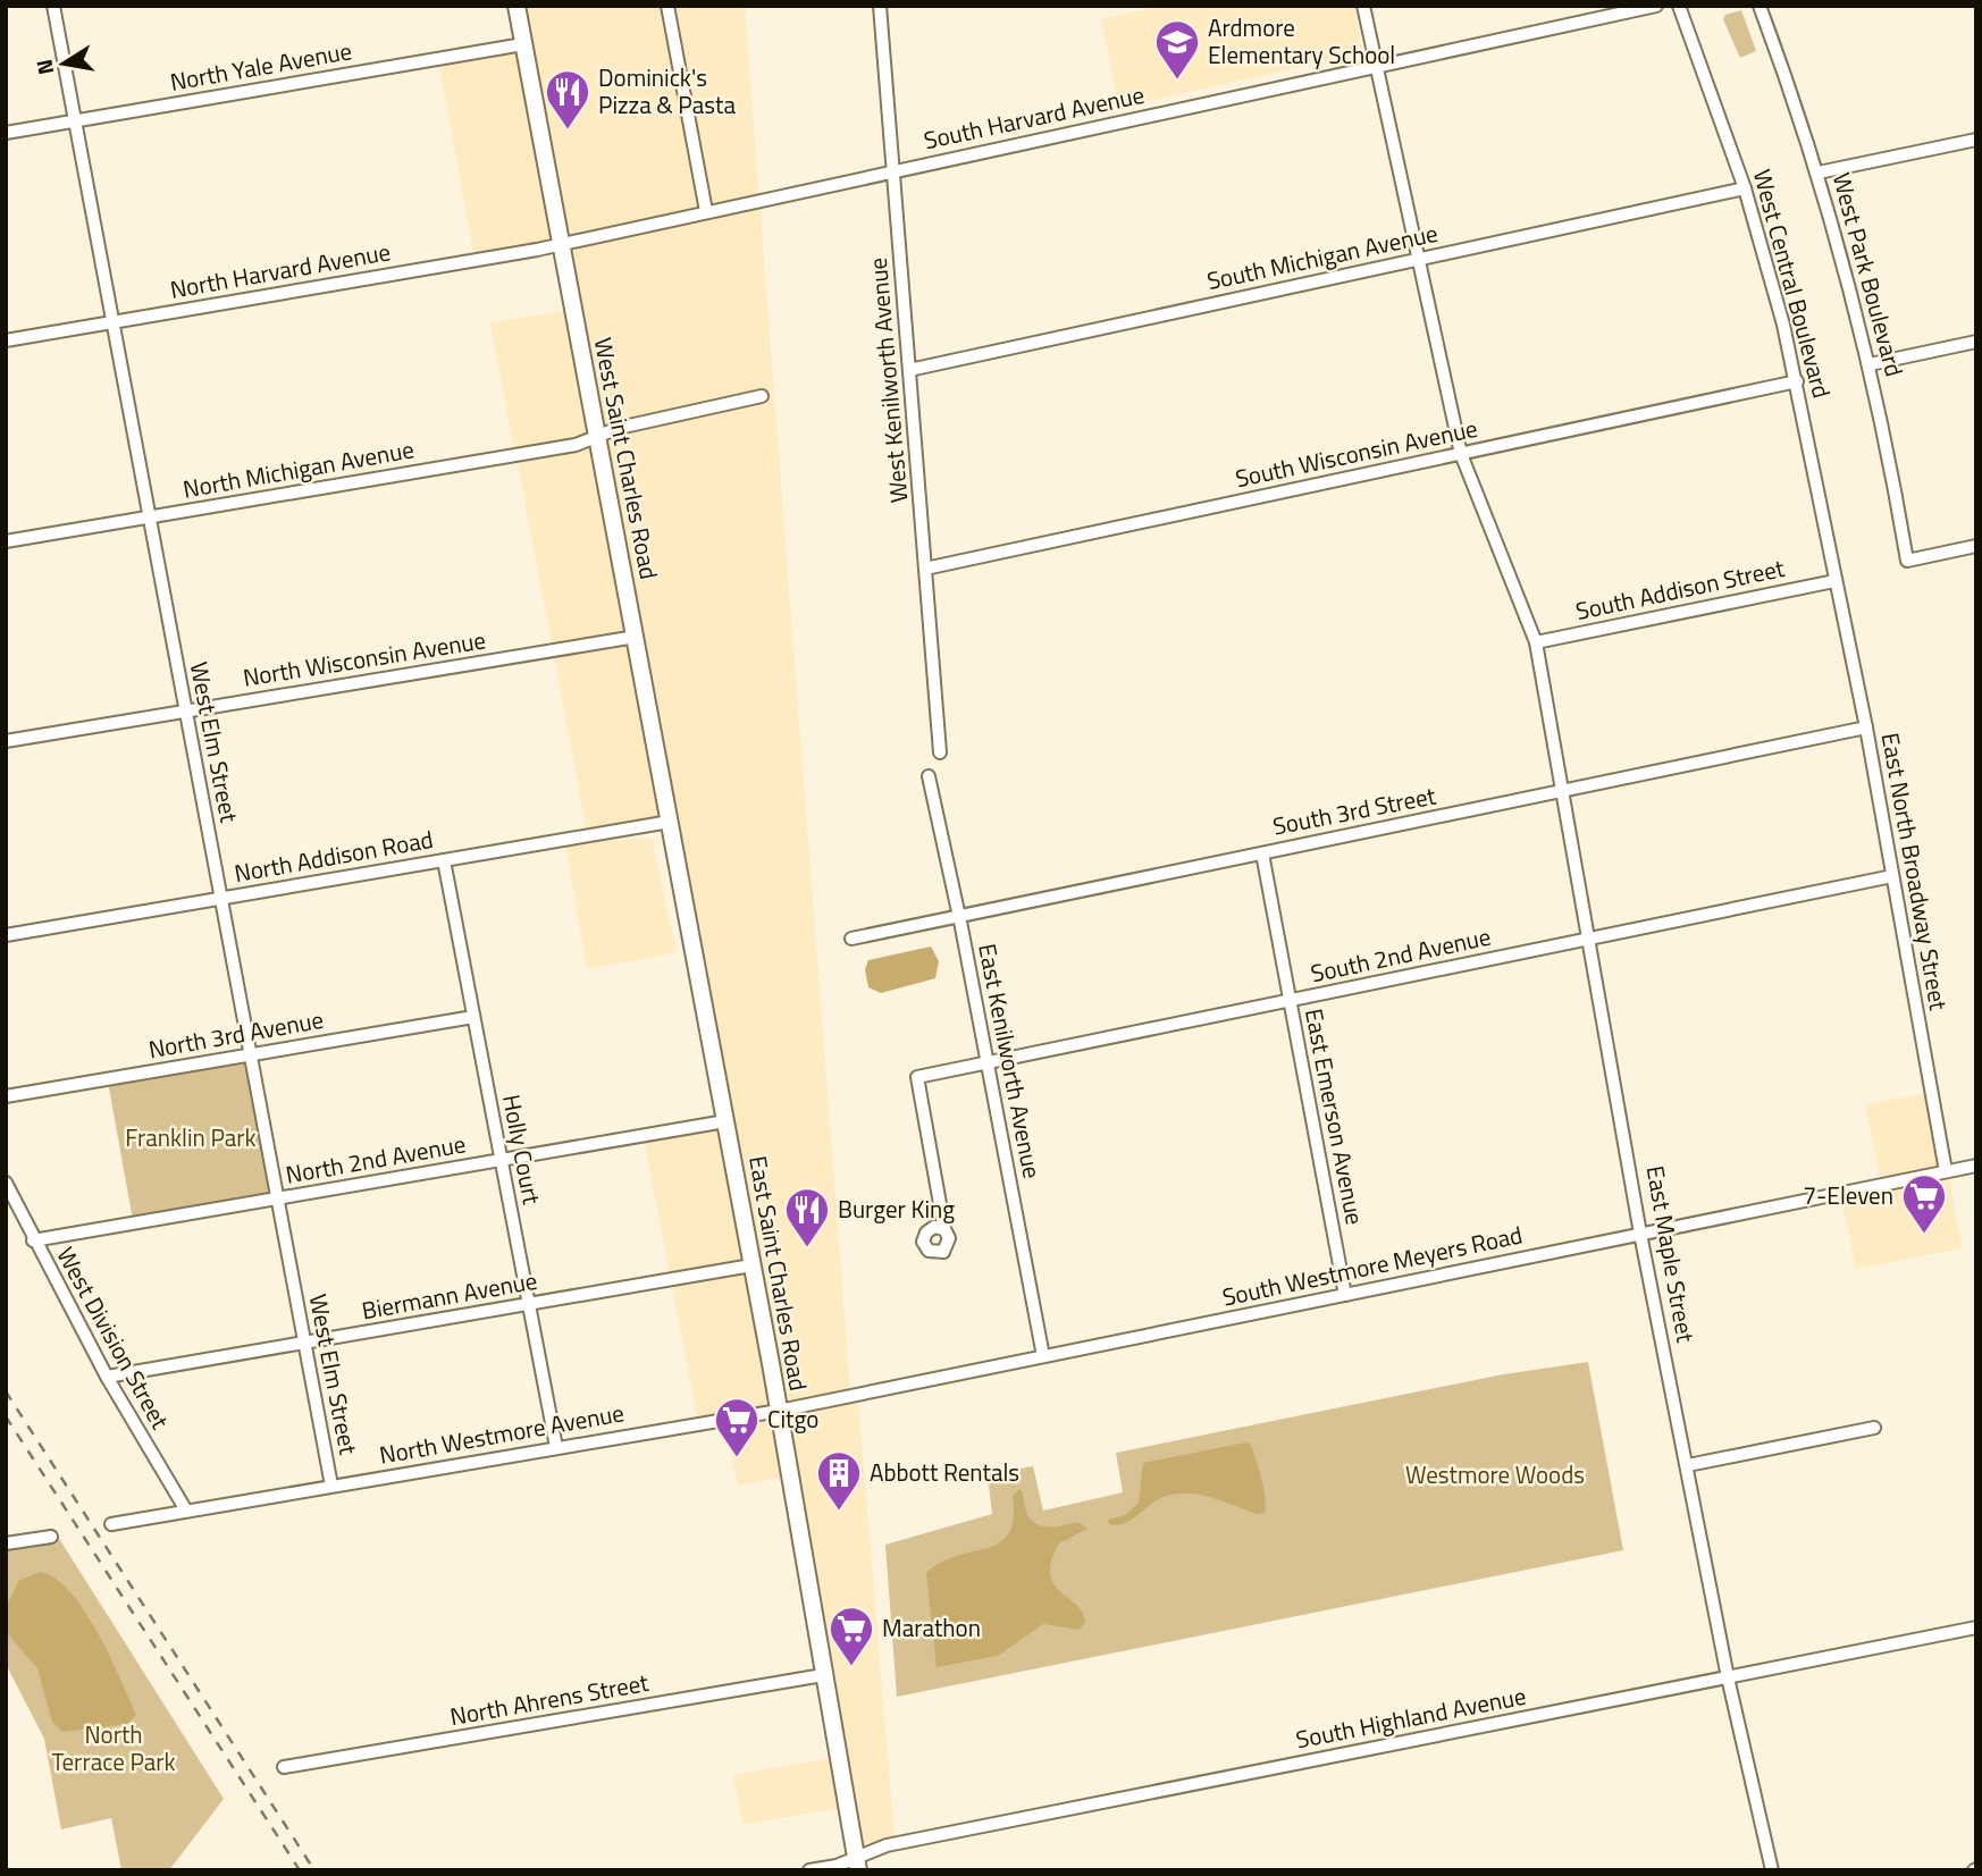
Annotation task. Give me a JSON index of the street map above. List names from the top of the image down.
{
  "streets": {
    "main road": ["West Saint Charles Road", "East Saint Charles Road"],
    "street": [
      "North Yale Avenue",
      "South Harvard Avenue",
      "South Michigan Avenue",
      "North Harvard Avenue",
      "West Park Boulevard",
      "West Central Boulevard",
      "West Kenilworth Avenue",
      "South Wisconsin Avenue",
      "North Michigan Avenue",
      "South Addison Street",
      "North Wisconsin Avenue",
      "West Elm Street",
      "South 3rd Street",
      "North Addison Road",
      "East North Broadway Street",
      "South 2nd Avenue",
      "North 3rd Avenue",
      "East Kenilworth Avenue",
      "East Emerson Avenue",
      "Holly Court",
      "North 2nd Avenue",
      "East Maple Street",
      "South Westmore Meyers Road",
      "Biermann Avenue",
      "West Division Street",
      "North Westmore Avenue",
      "North Ahrens Street",
      "South Highland Avenue"
    ]
  },
  "crossings": [
    ["North Yale Avenue", "West Saint Charles Road"],
    ["North Yale Avenue", "West Elm Street"],
    ["South Harvard Avenue", "North Harvard Avenue"],
    ["South Harvard Avenue", "West Kenilworth Avenue"],
    ["South Harvard Avenue", "West Saint Charles Road"],
    ["South Harvard Avenue", "East Maple Street"],
    ["South Michigan Avenue", "West Central Boulevard"],
    ["South Michigan Avenue", "West Kenilworth Avenue"],
    ["South Michigan Avenue", "East Maple Street"],
    ["North Harvard Avenue", "West Saint Charles Road"],
    ["North Harvard Avenue", "West Elm Street"],
    ["West Central Boulevard", "South Wisconsin Avenue"],
    ["West Central Boulevard", "South Addison Street"],
    ["West Central Boulevard", "East North Broadway Street"],
    ["West Kenilworth Avenue", "South Wisconsin Avenue"],
    ["South Wisconsin Avenue", "East Maple Street"],
    ["West Saint Charles Road", "North Michigan Avenue"],
    ["West Saint Charles Road", "North Wisconsin Avenue"],
    ["West Saint Charles Road", "North Addison Road"],
    ["West Saint Charles Road", "East Saint Charles Road"],
    ["North Michigan Avenue", "West Elm Street"],
    ["South Addison Street", "East North Broadway Street"],
    ["South Addison Street", "East Maple Street"],
    ["North Wisconsin Avenue", "West Elm Street"],
    ["West Elm Street", "North Addison Road"],
    ["West Elm Street", "North 3rd Avenue"],
    ["West Elm Street", "North 2nd Avenue"],
    ["West Elm Street", "Biermann Avenue"],
    ["West Elm Street", "North Westmore Avenue"],
    ["South 3rd Street", "East North Broadway Street"],
    ["South 3rd Street", "East Kenilworth Avenue"],
    ["South 3rd Street", "East Emerson Avenue"],
    ["South 3rd Street", "East Maple Street"],
    ["North Addison Road", "Holly Court"],
    ["East North Broadway Street", "South 2nd Avenue"],
    ["East North Broadway Street", "South Westmore Meyers Road"],
    ["South 2nd Avenue", "East Kenilworth Avenue"],
    ["South 2nd Avenue", "East Emerson Avenue"],
    ["South 2nd Avenue", "East Maple Street"],
    ["North 3rd Avenue", "Holly Court"],
    ["East Kenilworth Avenue", "South Westmore Meyers Road"],
    ["East Emerson Avenue", "South Westmore Meyers Road"],
    ["Holly Court", "North 2nd Avenue"],
    ["Holly Court", "Biermann Avenue"],
    ["Holly Court", "North Westmore Avenue"],
    ["North 2nd Avenue", "East Saint Charles Road"],
    ["North 2nd Avenue", "West Division Street"],
    ["East Maple Street", "South Westmore Meyers Road"],
    ["East Maple Street", "South Highland Avenue"],
    ["South Westmore Meyers Road", "East Saint Charles Road"],
    ["South Westmore Meyers Road", "North Westmore Avenue"],
    ["East Saint Charles Road", "Biermann Avenue"],
    ["East Saint Charles Road", "North Westmore Avenue"],
    ["East Saint Charles Road", "North Ahrens Street"],
    ["East Saint Charles Road", "South Highland Avenue"],
    ["Biermann Avenue", "West Division Street"],
    ["West Division Street", "North Westmore Avenue"]
  ],
  "parks": ["Franklin Park", "Westmore Woods", "North Terrace Park"],
  "places": {
    "school or university": ["Ardmore Elementary School"],
    "restaurant": ["Dominick's Pizza & Pasta", "Burger King"],
    "supermarket": ["7-Eleven", "Citgo", "Marathon"],
    "building": ["Abbott Rentals"]
  },
  "north": "left"
}
